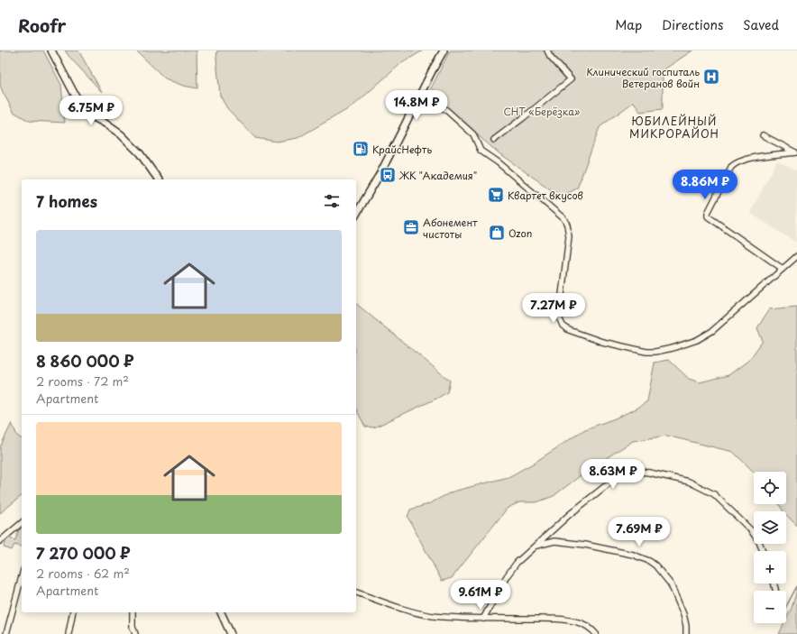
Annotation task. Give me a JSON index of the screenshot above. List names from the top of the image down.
{
  "districts": ["ЮБИЛЕЙНЫЙ МИКРОРАЙОН"],
  "parks": ["СНТ «Берёзка»"],
  "places": {
    "hospital": ["Клинический госпиталь Ветеранов войн"],
    "fuel station": ["КрайсНефть"],
    "bus stop": ["ЖК \"Академия\""],
    "supermarket": ["Квартет вкусов"],
    "office": ["Абонемент чистоты"],
    "shop": ["Ozon"]
  },
  "page": {
    "header": "Roofr",
    "nav": ["Map", "Directions", "Saved"],
    "price": [
      "14.8M ₽",
      "6.75M ₽",
      "8.86M ₽",
      "7.27M ₽",
      "8.63M ₽",
      "7.69M ₽",
      "9.61M ₽"
    ],
    "heading": "7 homes",
    "list": [
      {
        "name": "8 860 000 ₽",
        "note": "2 rooms · 72 m² · Apartment"
      },
      {
        "name": "7 270 000 ₽",
        "note": "2 rooms · 62 m² · Apartment"
      }
    ],
    "map_buttons": ["+", "−"]
  }
}
